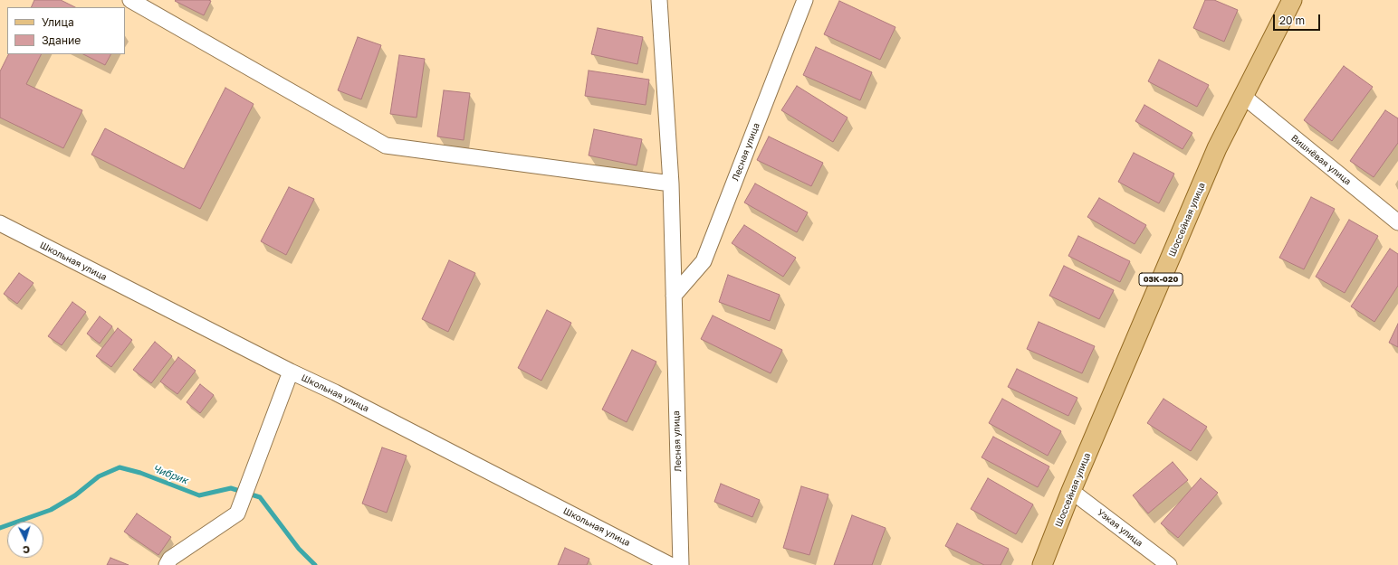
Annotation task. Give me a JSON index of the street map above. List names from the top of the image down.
{
  "streets": {
    "main road": ["Шоссейная улица", "03К-020"],
    "street": [
      "Лесная улица",
      "Вишнёвая улица",
      "Школьная улица",
      "Узкая улица"
    ]
  },
  "crossings": [
    ["Вишнёвая улица", "Шоссейная улица"],
    ["Шоссейная улица", "Узкая улица"]
  ],
  "water": ["Чибрик"],
  "legend": ["Улица", "Здание"],
  "scale_bar": "20 m",
  "north": "bottom"
}
